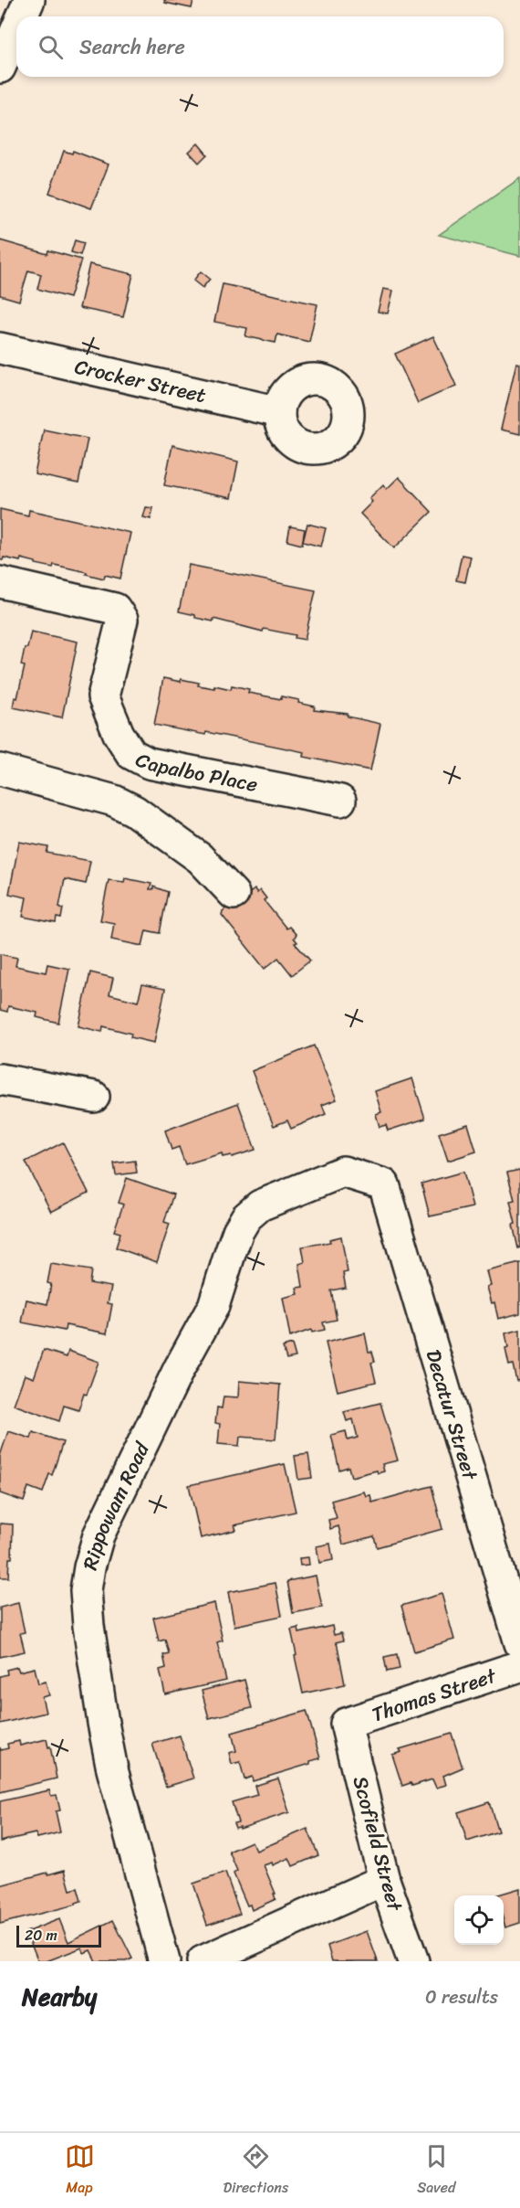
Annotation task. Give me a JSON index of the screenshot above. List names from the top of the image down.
{
  "streets": {
    "street": [
      "Crocker Street",
      "Capalbo Place",
      "Decatur Street",
      "Rippowam Road",
      "Thomas Street",
      "Scofield Street"
    ]
  },
  "crossings": [
    ["Decatur Street", "Rippowam Road"],
    ["Thomas Street", "Scofield Street"]
  ],
  "scale_bar": "20 m",
  "page": {
    "search": "Search here",
    "scale": "20 m",
    "heading": ["Nearby", "0 results"],
    "nav": ["Map", "Directions", "Saved"]
  }
}
